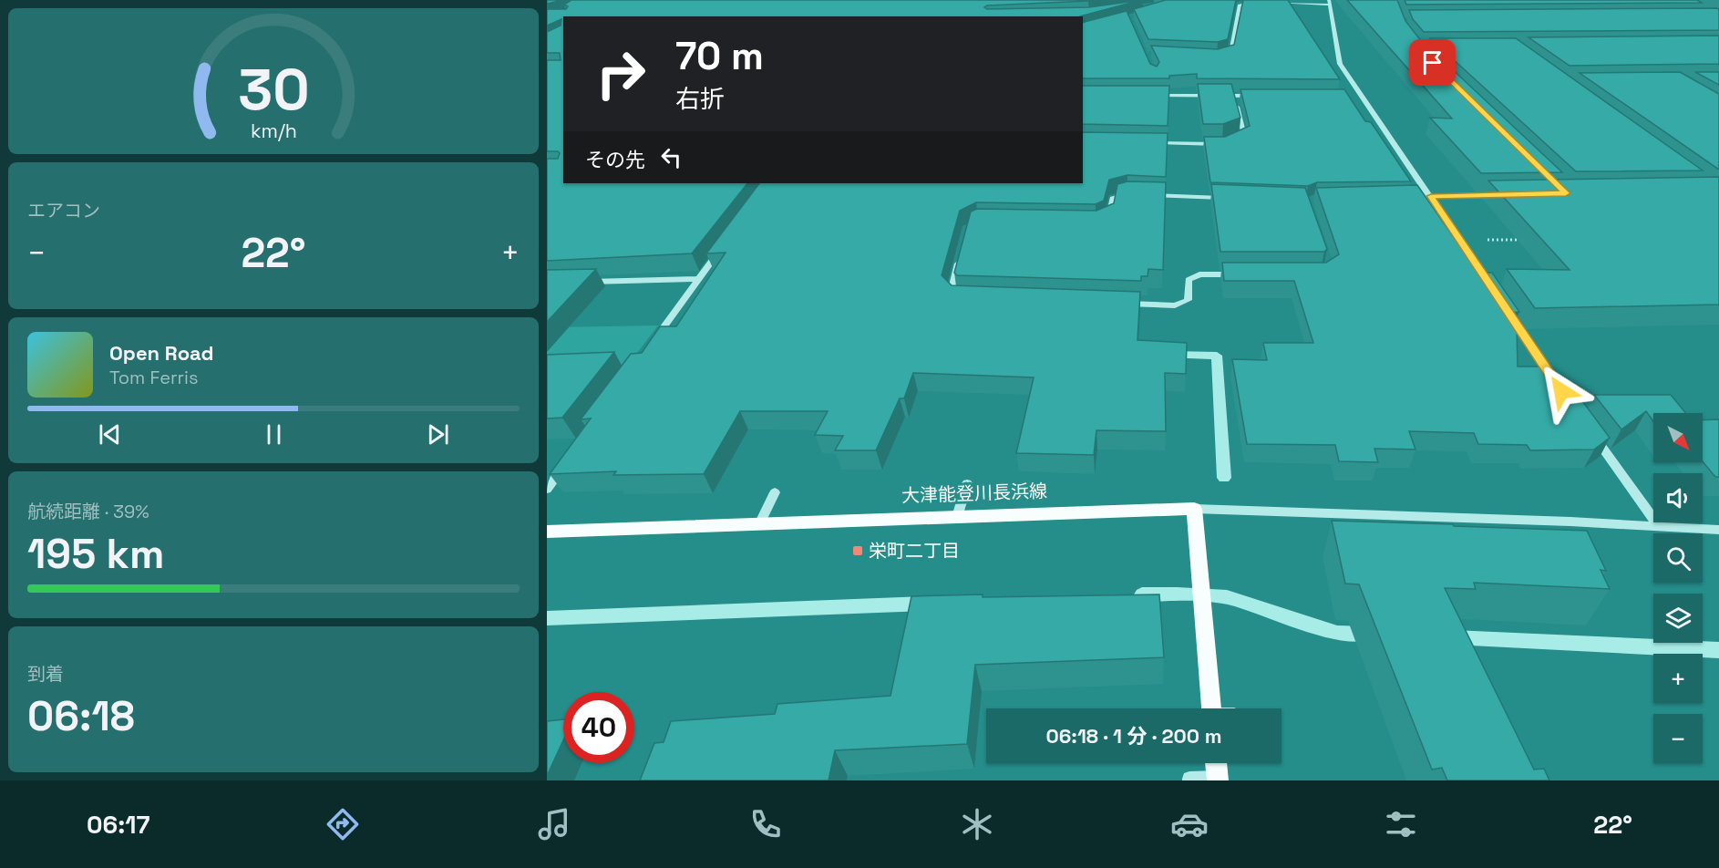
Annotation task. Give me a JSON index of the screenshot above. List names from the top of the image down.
{
  "streets": {
    "main road": ["大津能登川長浜線"]
  },
  "places": {
    "transit": ["栄町二丁目"]
  },
  "north": "bottom right",
  "page": {
    "turn": ["70 m", "右折"],
    "then": "その先",
    "tile": [
      "エアコン",
      ["航続距離 · 39%", "195 km"],
      ["到着", "06:18"]
    ],
    "heat": ["−", "22°", "+"],
    "song": ["Open Road", "Tom Ferris"],
    "map_buttons": ["+", "−"],
    "limit": "40",
    "trip": "06:18 · 1 分 · 200 m",
    "tabs": ["06:17", "22°"],
    "gauge": ["30", "km/h"]
  }
}
